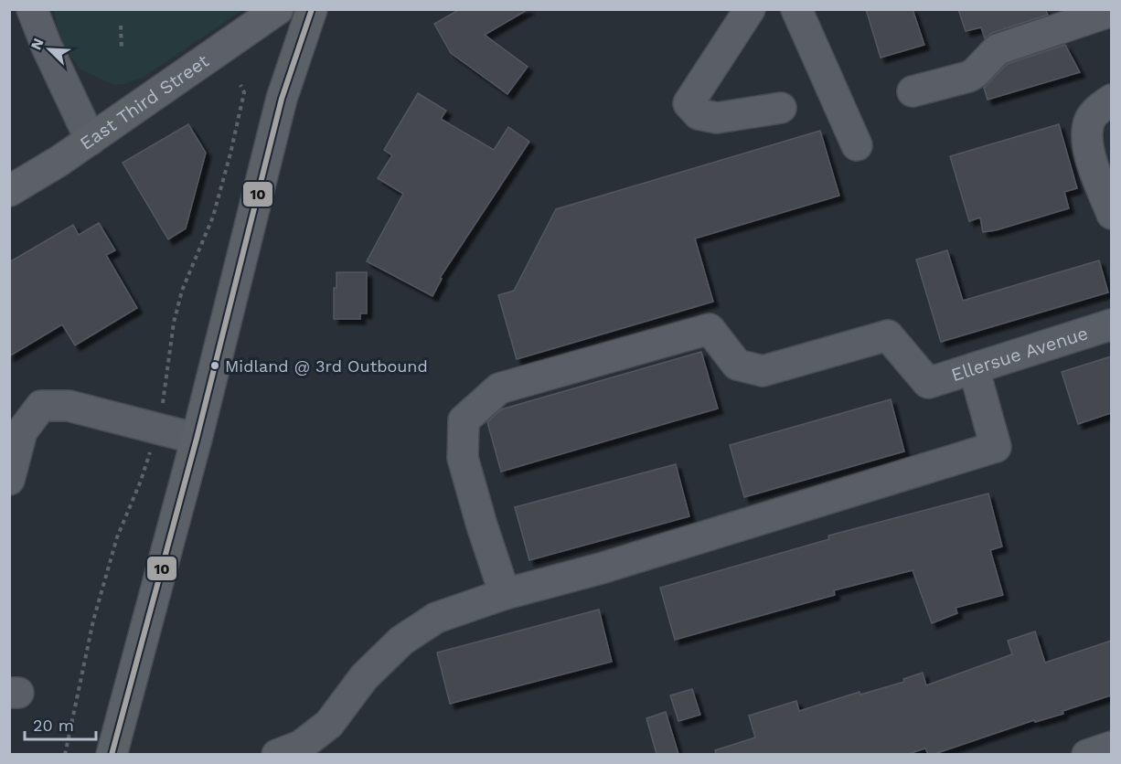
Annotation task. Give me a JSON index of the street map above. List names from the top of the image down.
{
  "streets": {
    "main road": ["East Third Street"],
    "street": ["Ellersue Avenue"]
  },
  "places": ["Midland @ 3rd Outbound"],
  "lines": ["transit line 10"],
  "scale_bar": "20 m",
  "north": "top left"
}
